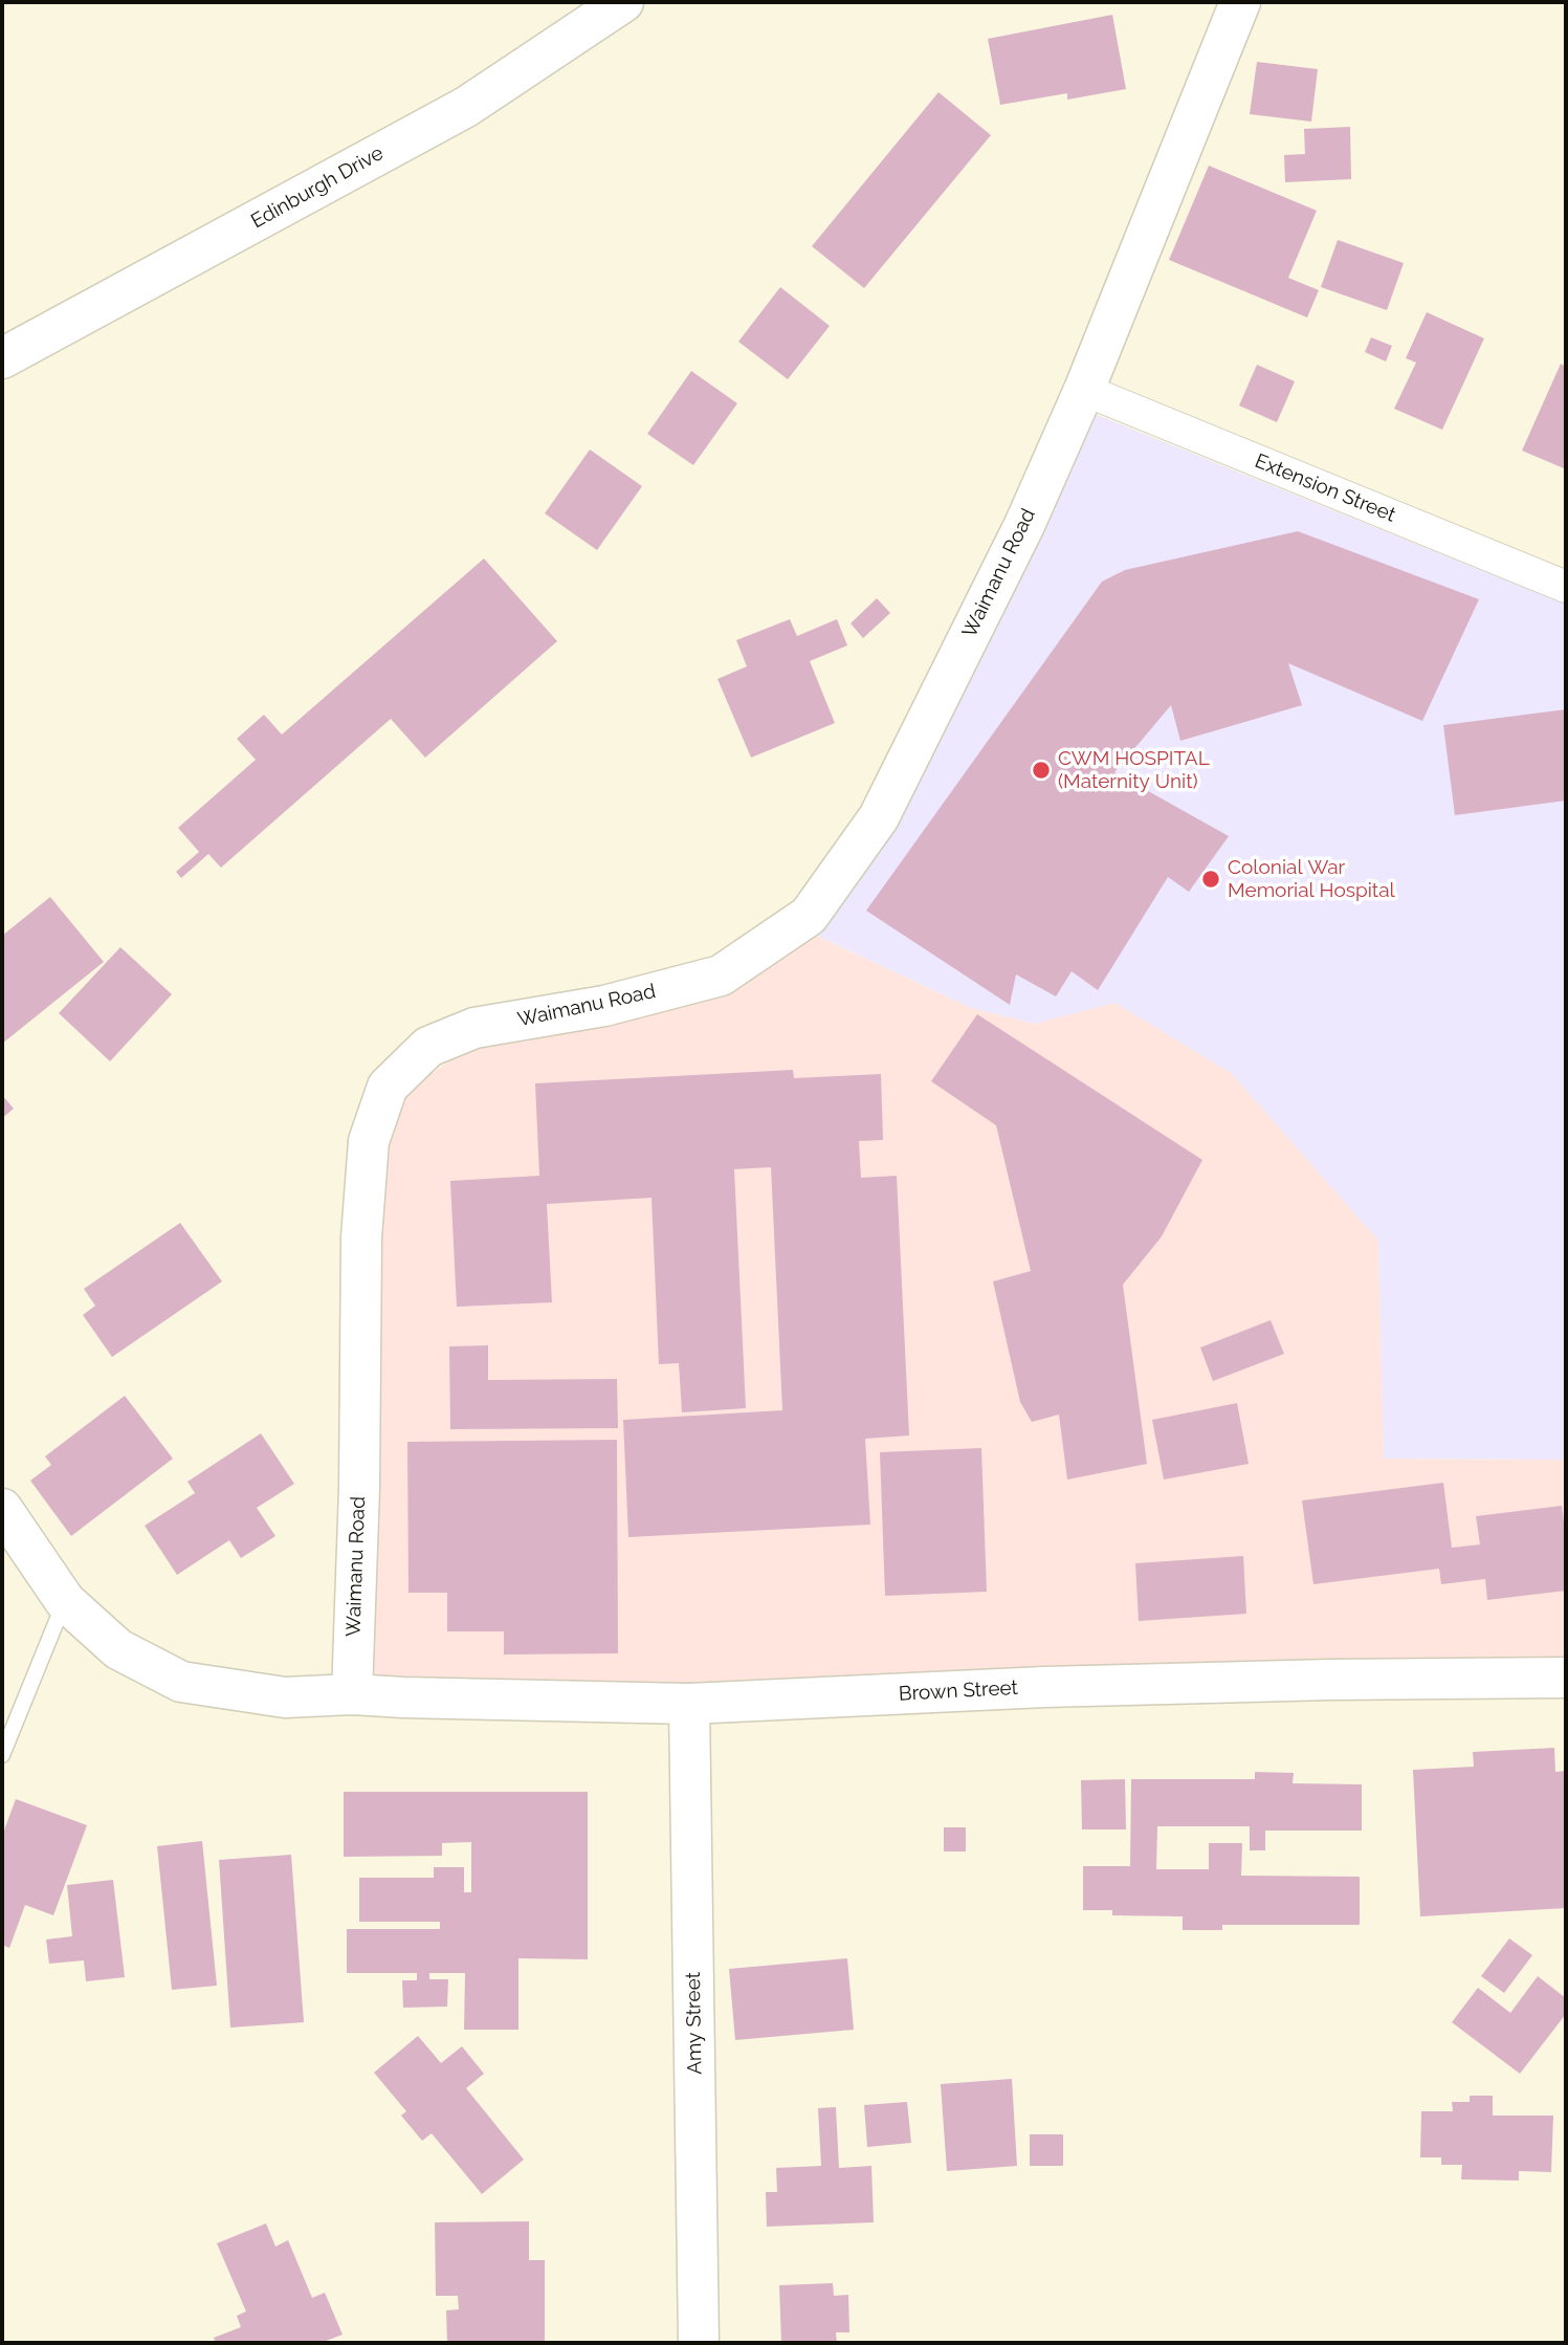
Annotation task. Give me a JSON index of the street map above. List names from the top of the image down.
{
  "streets": {
    "main road": [
      "Edinburgh Drive",
      "Waimanu Road",
      "Brown Street",
      "Amy Street"
    ],
    "street": ["Extension Street"]
  },
  "crossings": [
    ["Extension Street", "Waimanu Road"],
    ["Waimanu Road", "Brown Street"],
    ["Brown Street", "Amy Street"]
  ],
  "places": ["CWM HOSPITAL (Maternity Unit)", "Colonial War Memorial Hospital"]
}
